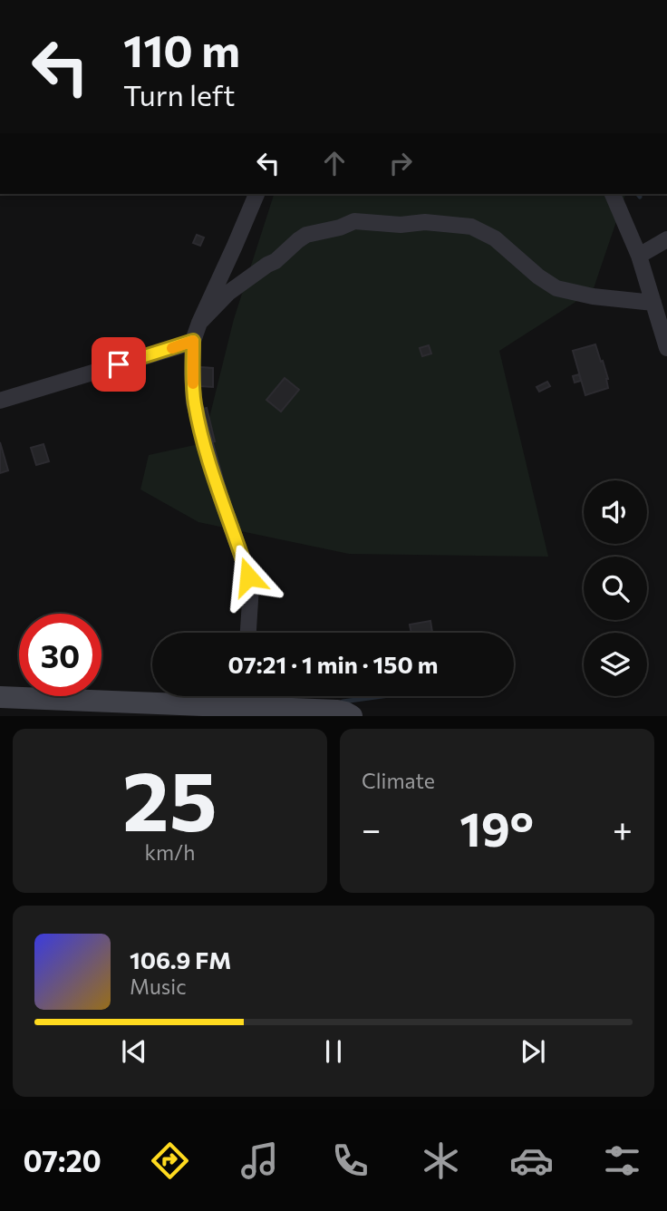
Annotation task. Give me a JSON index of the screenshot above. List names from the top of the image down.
{
  "page": {
    "turn": ["110 m", "Turn left"],
    "limit": "30",
    "trip": "07:21 · 1 min · 150 m",
    "tile": [
      ["25", "km/h"],
      "Climate"
    ],
    "heat": ["−", "19°", "+"],
    "song": ["106.9 FM", "Music"],
    "tabs": "07:20"
  }
}
